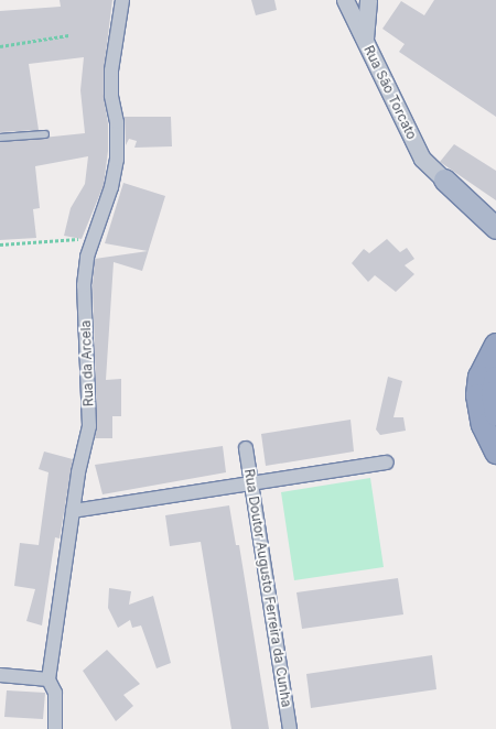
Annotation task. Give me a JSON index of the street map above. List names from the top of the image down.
{
  "streets": {
    "main road": ["Rua São Torcato"],
    "street": ["Rua da Arcela", "Rua Doutor Augusto Ferreira da Cunha"]
  }
}
